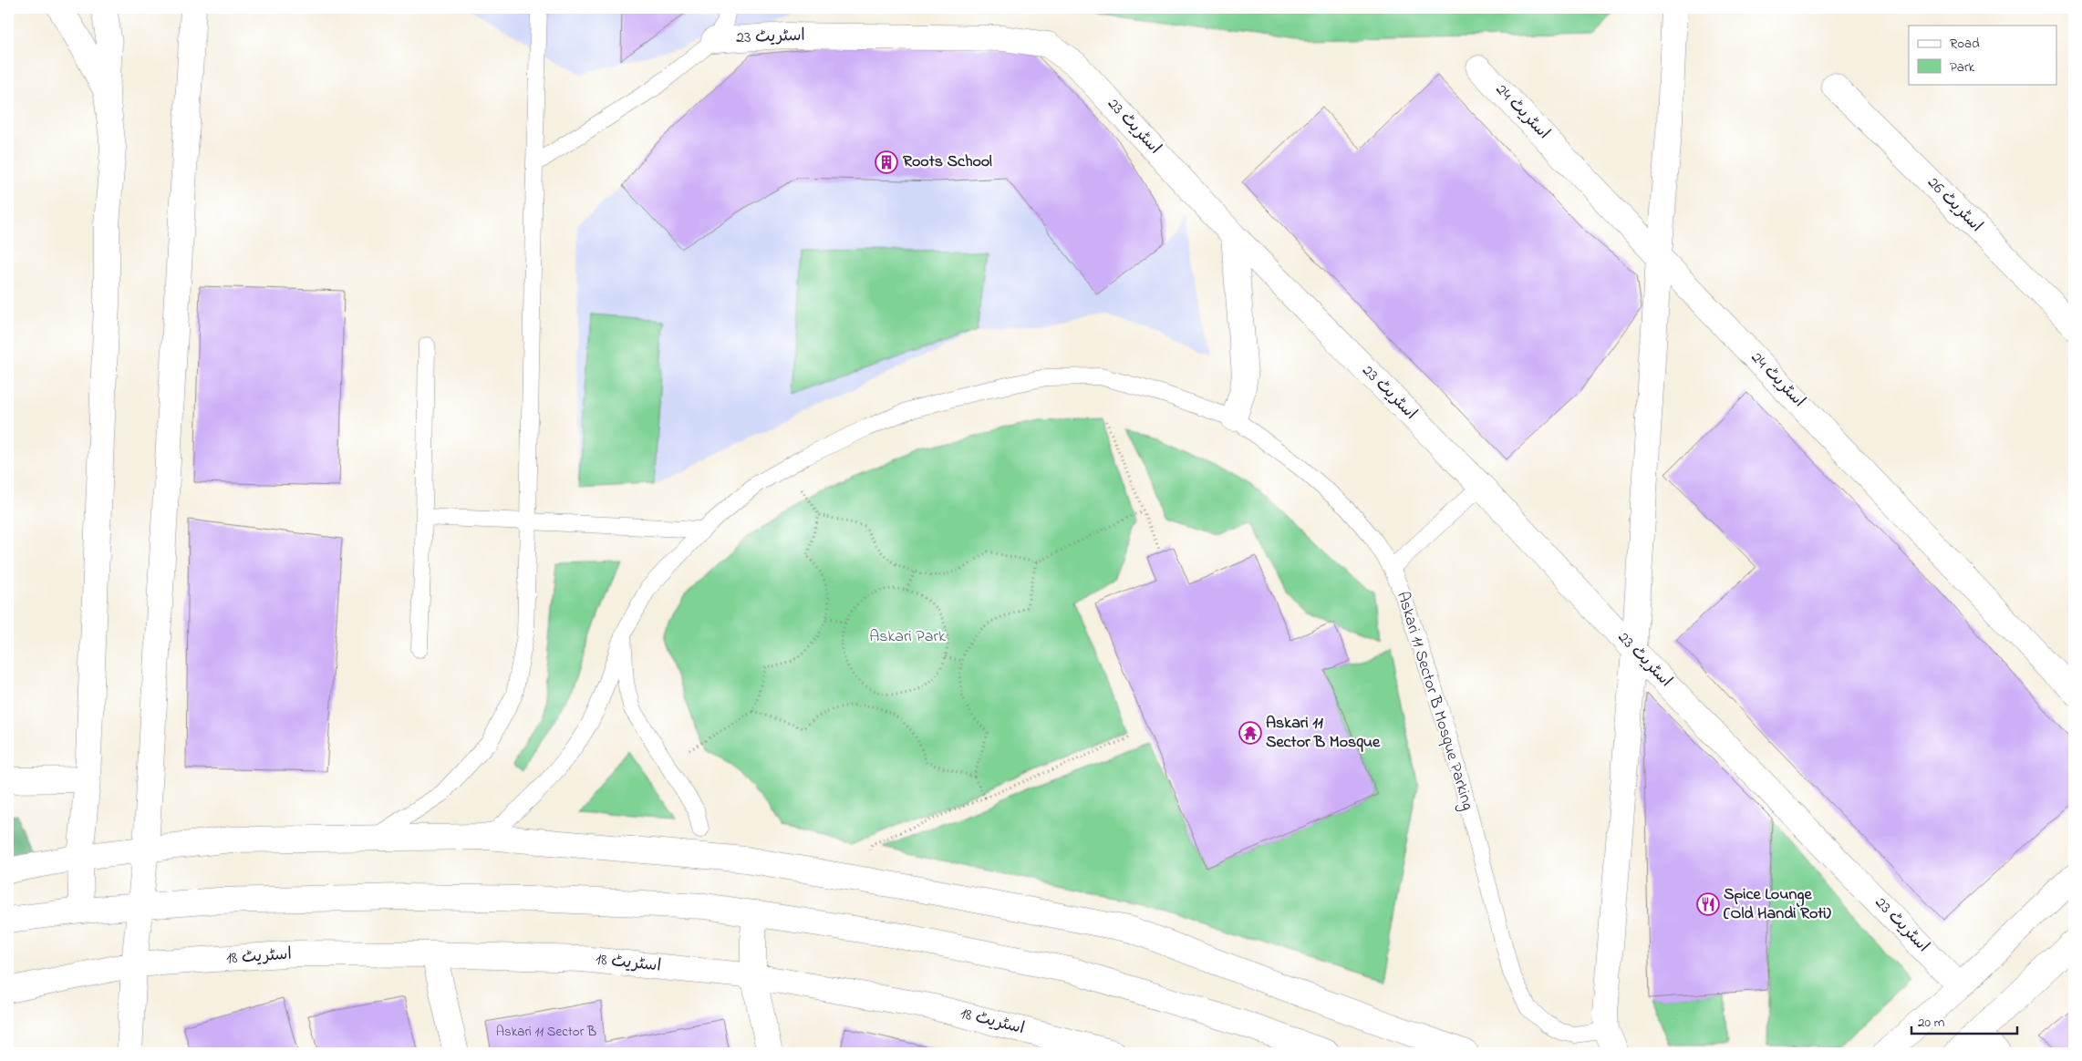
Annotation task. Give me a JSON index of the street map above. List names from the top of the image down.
{
  "streets": {
    "street": [
      "اسٹریٹ 23",
      "اسٹریٹ 24",
      "اسٹریٹ 26",
      "اسٹریٹ 18"
    ],
    "lane": ["Askari 11 Sector B Mosque Parking"]
  },
  "parks": ["Askari Park"],
  "places": {
    "building": ["Roots School"],
    "temple": ["Askari 11 Sector B Mosque"],
    "restaurant": ["Spice Lounge (Old Handi Roti)"]
  },
  "house_numbers": ["Askari 11 Sector B"],
  "legend": ["Road", "Park"],
  "scale_bar": "20 m"
}
